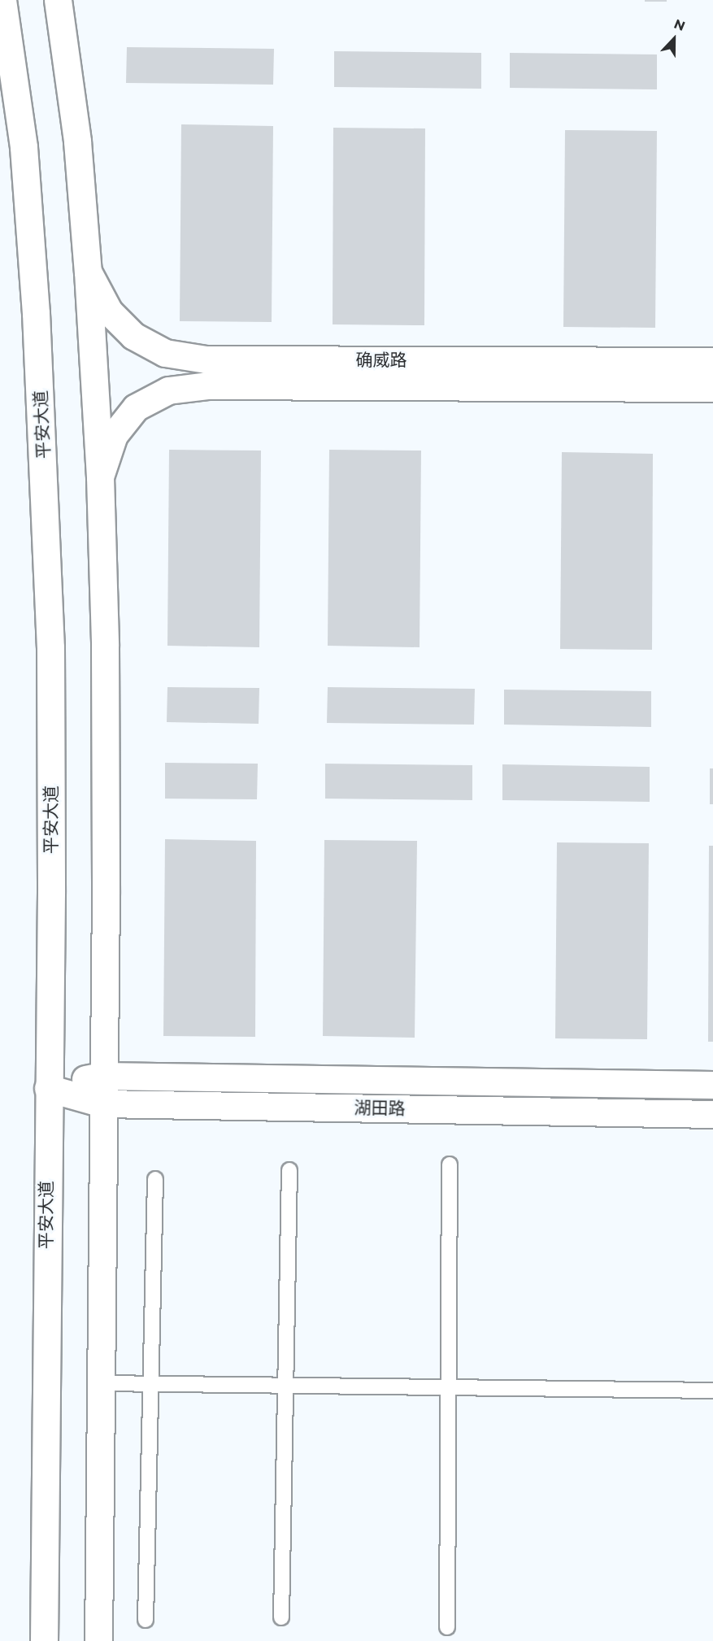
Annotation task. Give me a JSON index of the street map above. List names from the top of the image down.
{
  "streets": {
    "main road": ["确威路", "平安大道", "湖田路"]
  },
  "crossings": [
    ["平安大道", "湖田路"]
  ],
  "north": "top"
}
